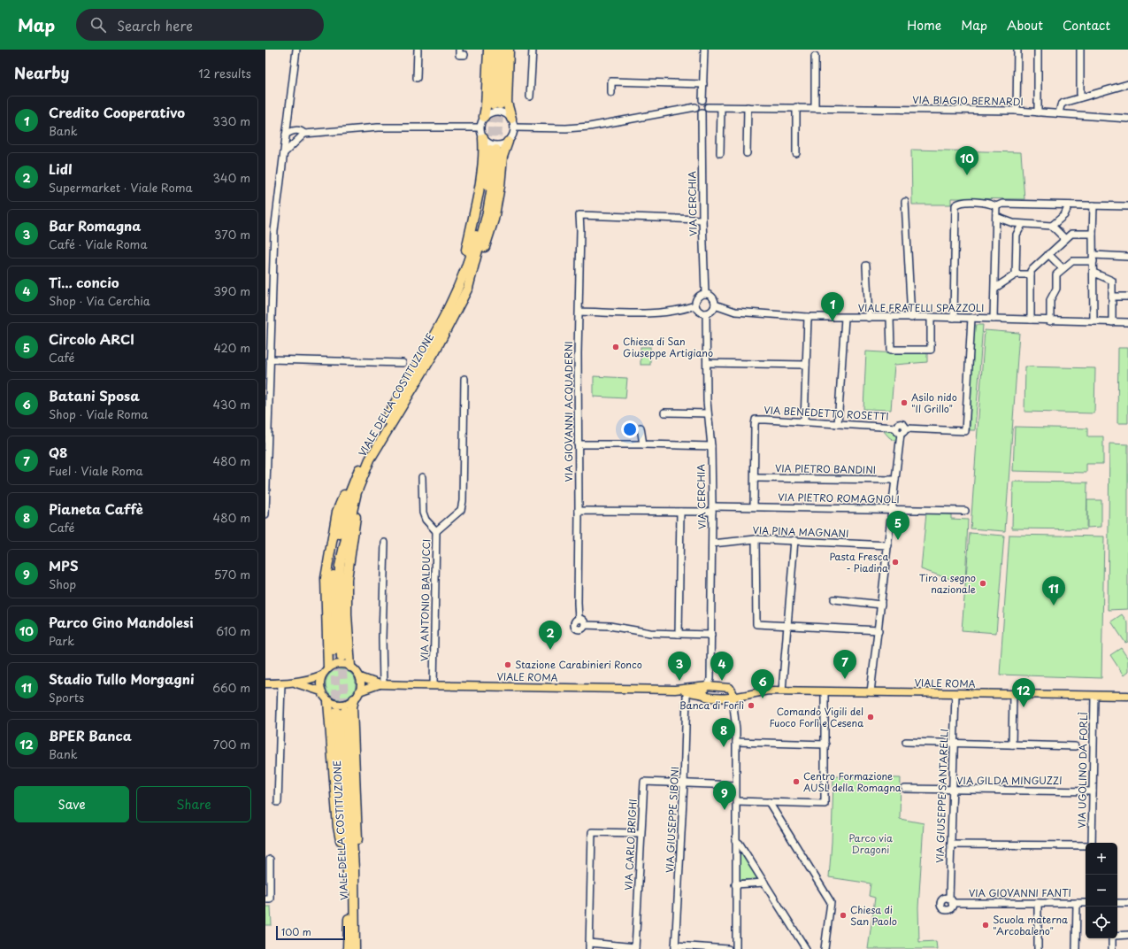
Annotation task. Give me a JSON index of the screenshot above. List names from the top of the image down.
{
  "streets": {
    "highway": ["VIALE DELLA COSTITUZIONE"],
    "main road": ["VIALE ROMA"],
    "street": [
      "VIA BIAGIO BERNARDI",
      "VIA CERCHIA",
      "VIALE FRATELLI SPAZZOLI",
      "VIA GIOVANNI ACQUADERNI",
      "VIA BENEDETTO ROSETTI",
      "VIA PIETRO BANDINI",
      "VIA PIETRO ROMAGNOLI",
      "VIA PINA MAGNANI",
      "VIA ANTONIO BALDUCCI",
      "VIA UGOLINO DA FORLÌ",
      "VIA GILDA MINGUZZI",
      "VIA GIUSEPPE SANTARELLI",
      "VIA GIUSEPPE SIBONI",
      "VIA CARLO BRIGHI",
      "VIA GIOVANNI FANTI"
    ]
  },
  "crossings": [
    ["VIA BIAGIO BERNARDI", "VIA CERCHIA"],
    ["VIA CERCHIA", "VIALE FRATELLI SPAZZOLI"],
    ["VIA CERCHIA", "VIA GIOVANNI ACQUADERNI"],
    ["VIA CERCHIA", "VIA PIETRO ROMAGNOLI"],
    ["VIA CERCHIA", "VIA PINA MAGNANI"],
    ["VIA CERCHIA", "VIALE ROMA"],
    ["VIA GIOVANNI ACQUADERNI", "VIA PIETRO ROMAGNOLI"],
    ["VIA BENEDETTO ROSETTI", "VIA PIETRO BANDINI"],
    ["VIA ANTONIO BALDUCCI", "VIALE ROMA"],
    ["VIALE ROMA", "VIA UGOLINO DA FORLÌ"],
    ["VIALE ROMA", "VIA GIUSEPPE SANTARELLI"],
    ["VIALE ROMA", "VIA GIUSEPPE SIBONI"],
    ["VIA UGOLINO DA FORLÌ", "VIA GILDA MINGUZZI"],
    ["VIA GILDA MINGUZZI", "VIA GIUSEPPE SANTARELLI"],
    ["VIA GIUSEPPE SANTARELLI", "VIA GIOVANNI FANTI"],
    ["VIA GIUSEPPE SIBONI", "VIA CARLO BRIGHI"]
  ],
  "parks": ["Parco via Dragoni"],
  "places": [
    "Chiesa di San Giuseppe Artigiano",
    "Asilo nido \"Il Grillo\"",
    "Pasta Fresca - Piadina",
    "Tiro a segno nazionale",
    "Stazione Carabinieri Ronco",
    "Banca di Forlì",
    "Comando Vigili del Fuoco Forlì e Cesena",
    "Centro Formazione AUSL della Romagna",
    "Chiesa di San Paolo",
    "Scuola materna \"Arcobaleno\""
  ],
  "scale_bar": "100 m",
  "page": {
    "header": "Map",
    "search": "Search here",
    "nav": [
      "Home",
      "Map",
      "About",
      "Contact"
    ],
    "heading": ["Nearby", "12 results"],
    "list": [
      {
        "mark": "1",
        "name": "Credito Cooperativo",
        "note": "Bank",
        "value": "330 m"
      },
      {
        "mark": "2",
        "name": "Lidl",
        "note": "Supermarket · Viale Roma",
        "value": "340 m"
      },
      {
        "mark": "3",
        "name": "Bar Romagna",
        "note": "Café · Viale Roma",
        "value": "370 m"
      },
      {
        "mark": "4",
        "name": "Ti... concio",
        "note": "Shop · Via Cerchia",
        "value": "390 m"
      },
      {
        "mark": "5",
        "name": "Circolo ARCI",
        "note": "Café",
        "value": "420 m"
      },
      {
        "mark": "6",
        "name": "Batani Sposa",
        "note": "Shop · Viale Roma",
        "value": "430 m"
      },
      {
        "mark": "7",
        "name": "Q8",
        "note": "Fuel · Viale Roma",
        "value": "480 m"
      },
      {
        "mark": "8",
        "name": "Pianeta Caffè",
        "note": "Café",
        "value": "480 m"
      },
      {
        "mark": "9",
        "name": "MPS",
        "note": "Shop",
        "value": "570 m"
      },
      {
        "mark": "10",
        "name": "Parco Gino Mandolesi",
        "note": "Park",
        "value": "610 m"
      },
      {
        "mark": "11",
        "name": "Stadio Tullo Morgagni",
        "note": "Sports",
        "value": "660 m"
      },
      {
        "mark": "12",
        "name": "BPER Banca",
        "note": "Bank",
        "value": "700 m"
      }
    ],
    "pins": [
      "10",
      "1",
      "5",
      "11",
      "2",
      "7",
      "3",
      "4",
      "6",
      "12",
      "8",
      "9"
    ],
    "buttons": ["Save", "Share"],
    "map_buttons": ["+", "−"],
    "scale": "100 m"
  }
}
